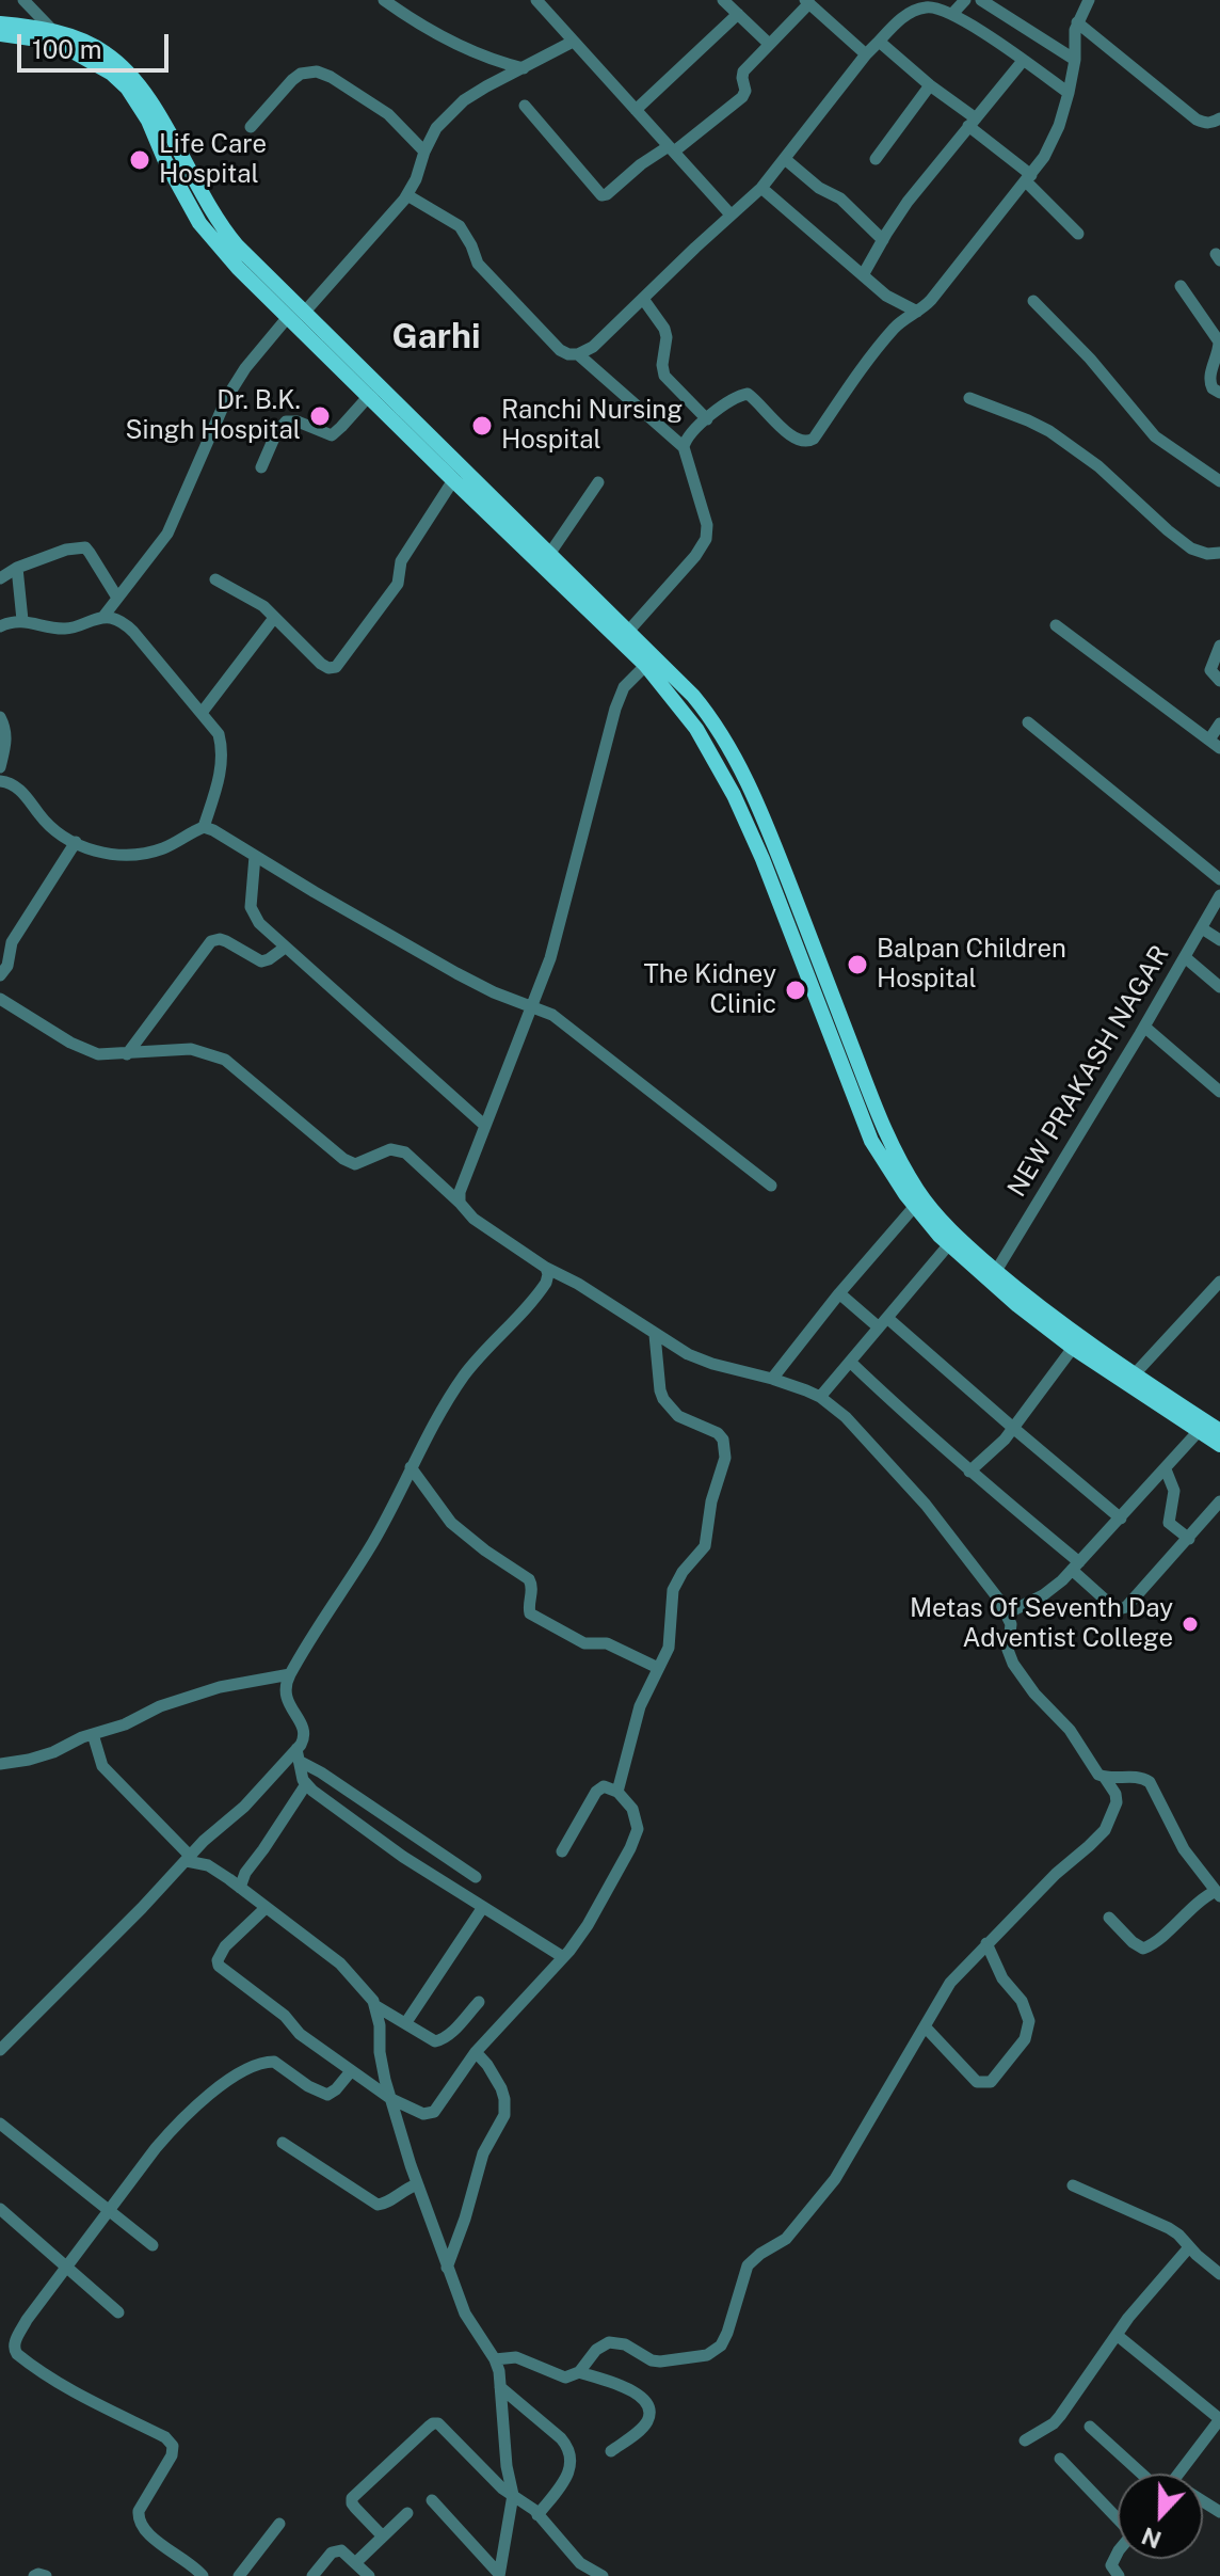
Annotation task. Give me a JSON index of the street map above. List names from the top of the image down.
{
  "streets": {
    "street": ["NEW PRAKASH NAGAR"]
  },
  "districts": ["Garhi"],
  "places": [
    "Life Care Hospital",
    "Dr. B.K. Singh Hospital",
    "Ranchi Nursing Hospital",
    "Balpan Children Hospital",
    "The Kidney Clinic",
    "Metas Of Seventh Day Adventist College"
  ],
  "scale_bar": "100 m",
  "north": "bottom"
}
